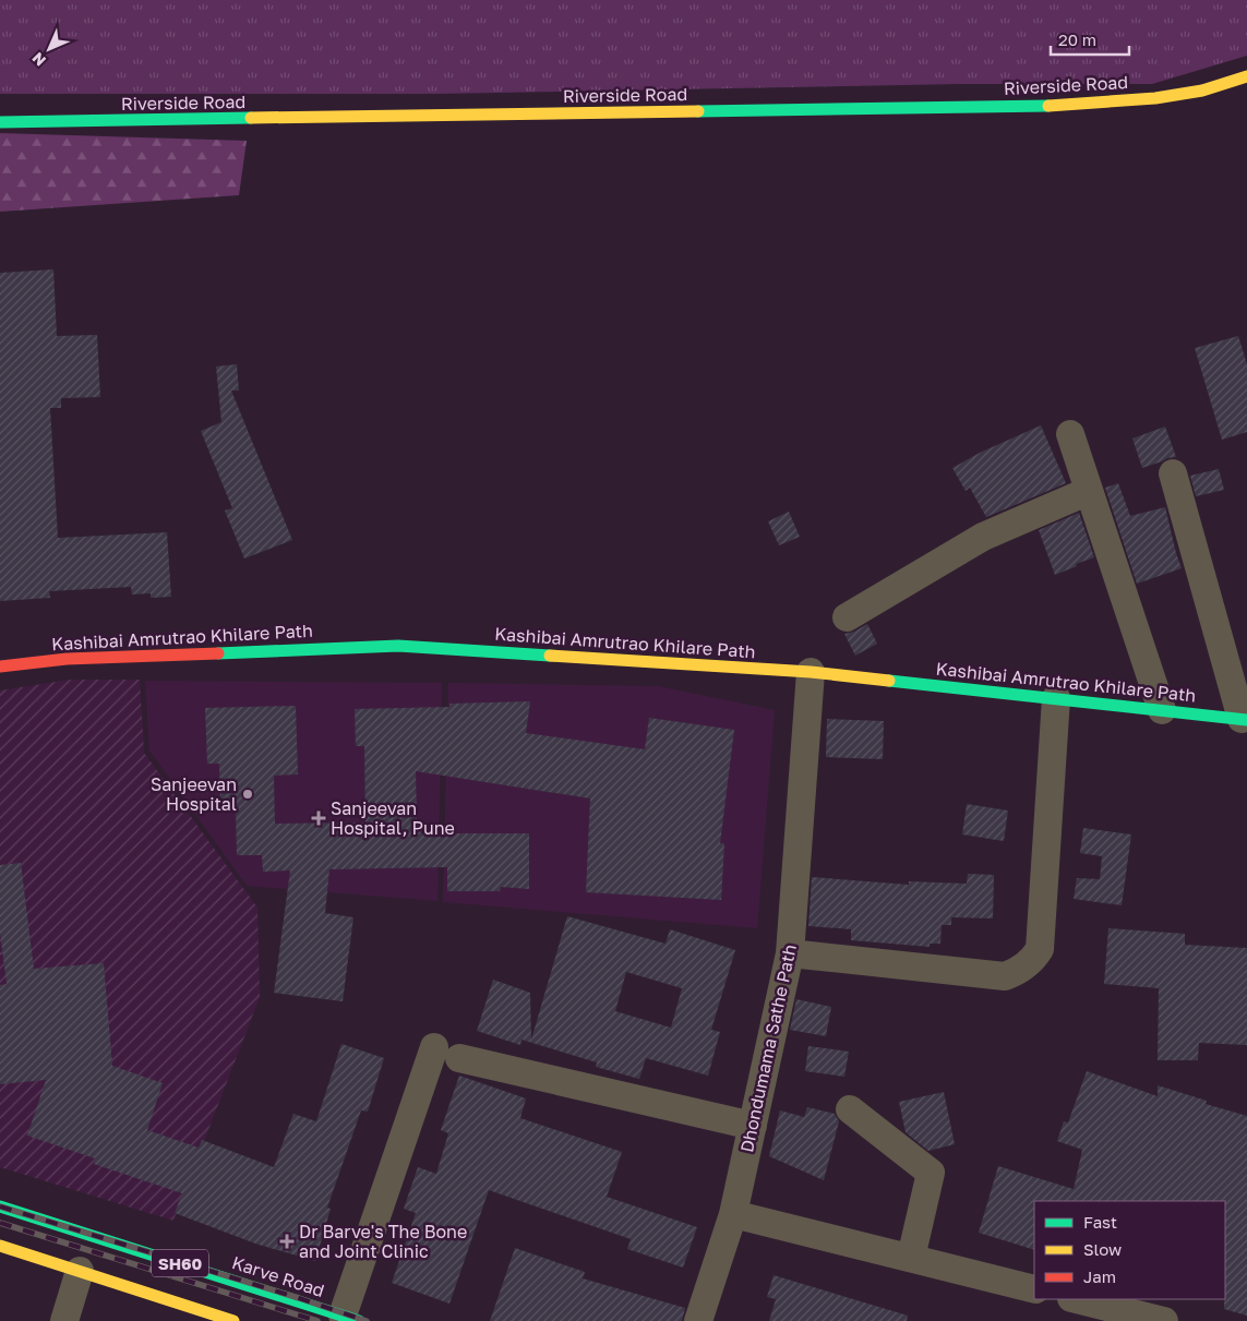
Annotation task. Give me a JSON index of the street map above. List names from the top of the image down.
{
  "streets": {
    "street": [
      "Riverside Road",
      "Kashibai Amrutrao Khilare Path",
      "Dhondumama Sathe Path",
      "SH60",
      "Karve Road"
    ]
  },
  "crossings": [
    ["Kashibai Amrutrao Khilare Path", "Dhondumama Sathe Path"]
  ],
  "places": {
    "other": ["Sanjeevan Hospital"],
    "health": ["Sanjeevan Hospital, Pune", "Dr Barve's The Bone and Joint Clinic"]
  },
  "legend": ["Fast", "Slow", "Jam"],
  "scale_bar": "20 m",
  "north": "bottom left"
}
